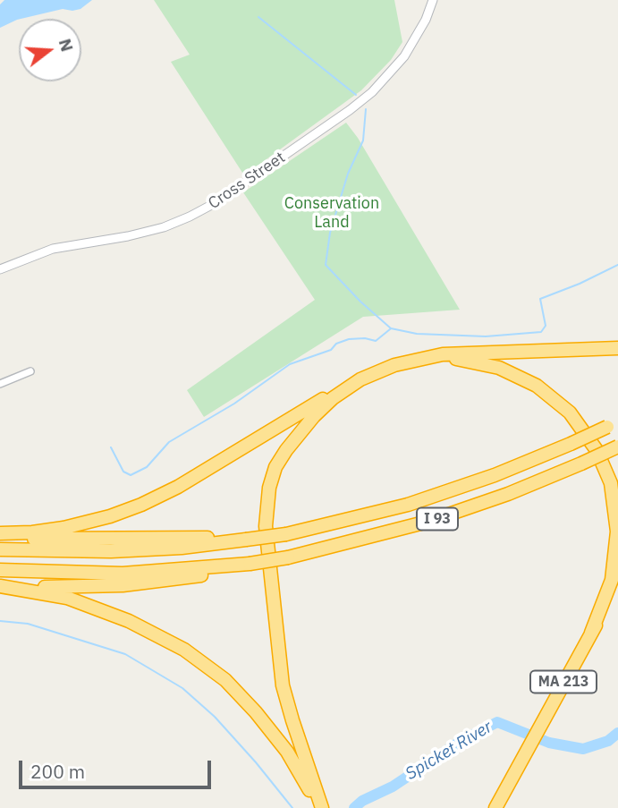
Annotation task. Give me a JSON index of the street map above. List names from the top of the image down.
{
  "streets": {
    "highway": ["I 93", "MA 213"],
    "street": ["Cross Street"]
  },
  "water": ["Spicket River"],
  "parks": ["Conservation Land"],
  "scale_bar": "200 m",
  "north": "right"
}
